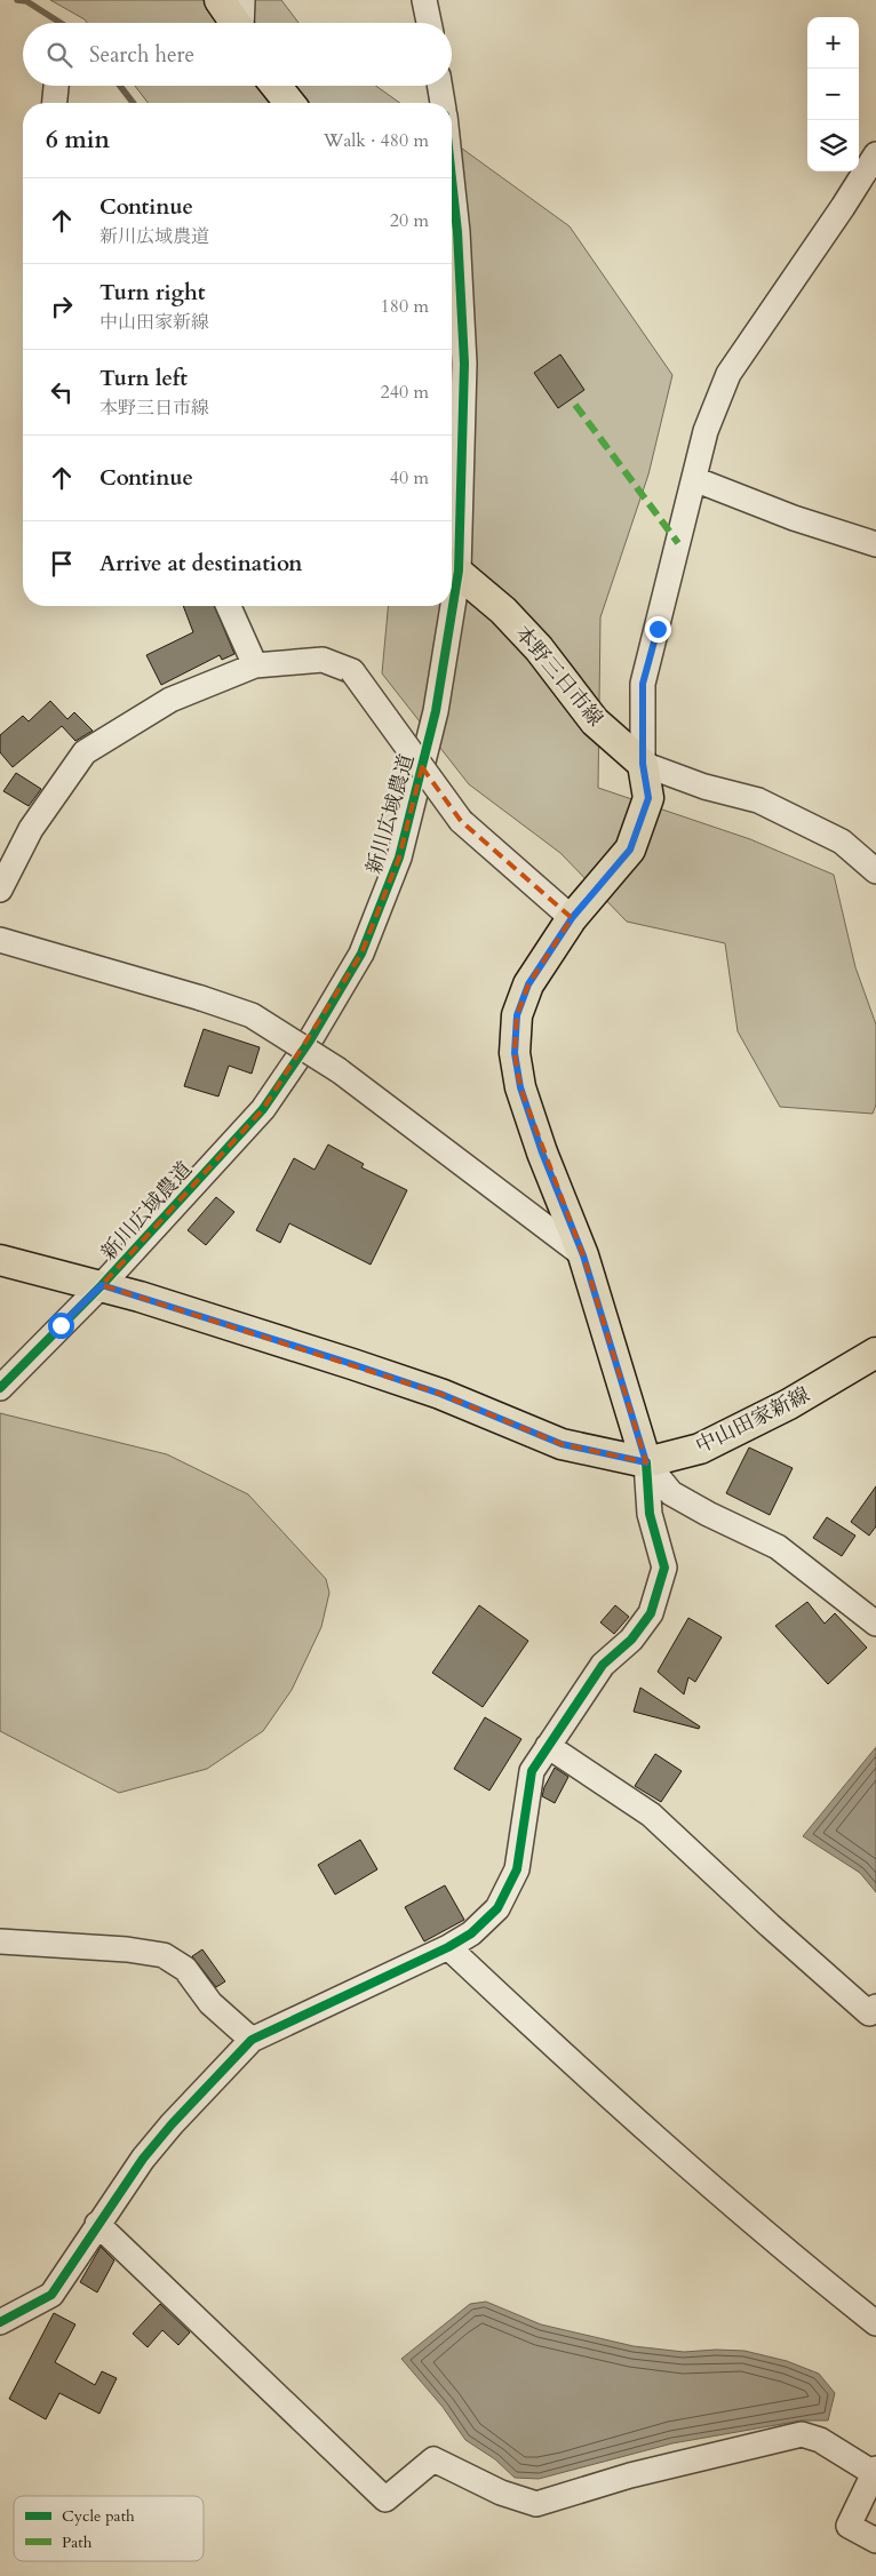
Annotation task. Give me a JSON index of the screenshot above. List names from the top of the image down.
{
  "streets": {
    "main road": ["本野三日市線", "中山田家新線"],
    "street": ["新川広域農道"]
  },
  "crossings": [
    ["本野三日市線", "新川広域農道"],
    ["新川広域農道", "中山田家新線"]
  ],
  "legend": ["Cycle path", "Path"],
  "page": {
    "map_buttons": ["+", "−"],
    "search": "Search here",
    "heading": ["6 min", "Walk · 480 m"],
    "list": [
      ["Continue", "新川広域農道", "20 m"],
      ["Turn right", "中山田家新線", "180 m"],
      ["Turn left", "本野三日市線", "240 m"],
      ["Continue", "40 m"],
      "Arrive at destination"
    ]
  }
}
